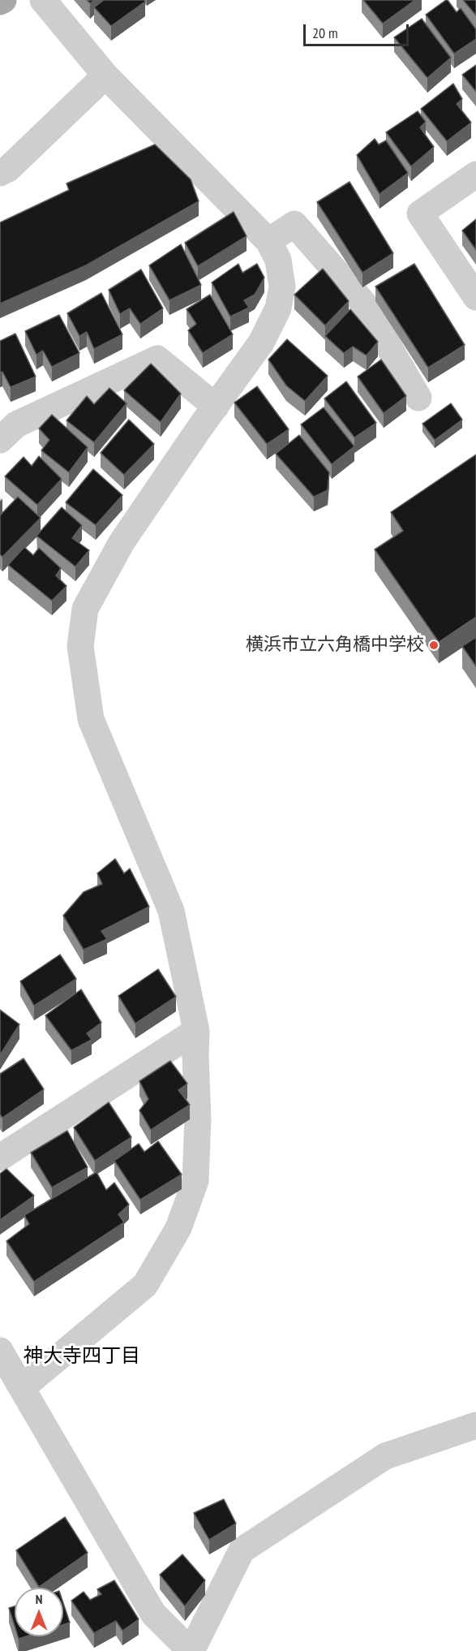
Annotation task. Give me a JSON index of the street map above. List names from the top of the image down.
{
  "districts": ["神大寺四丁目"],
  "places": ["横浜市立六角橋中学校"],
  "scale_bar": "20 m",
  "north": "top"
}
